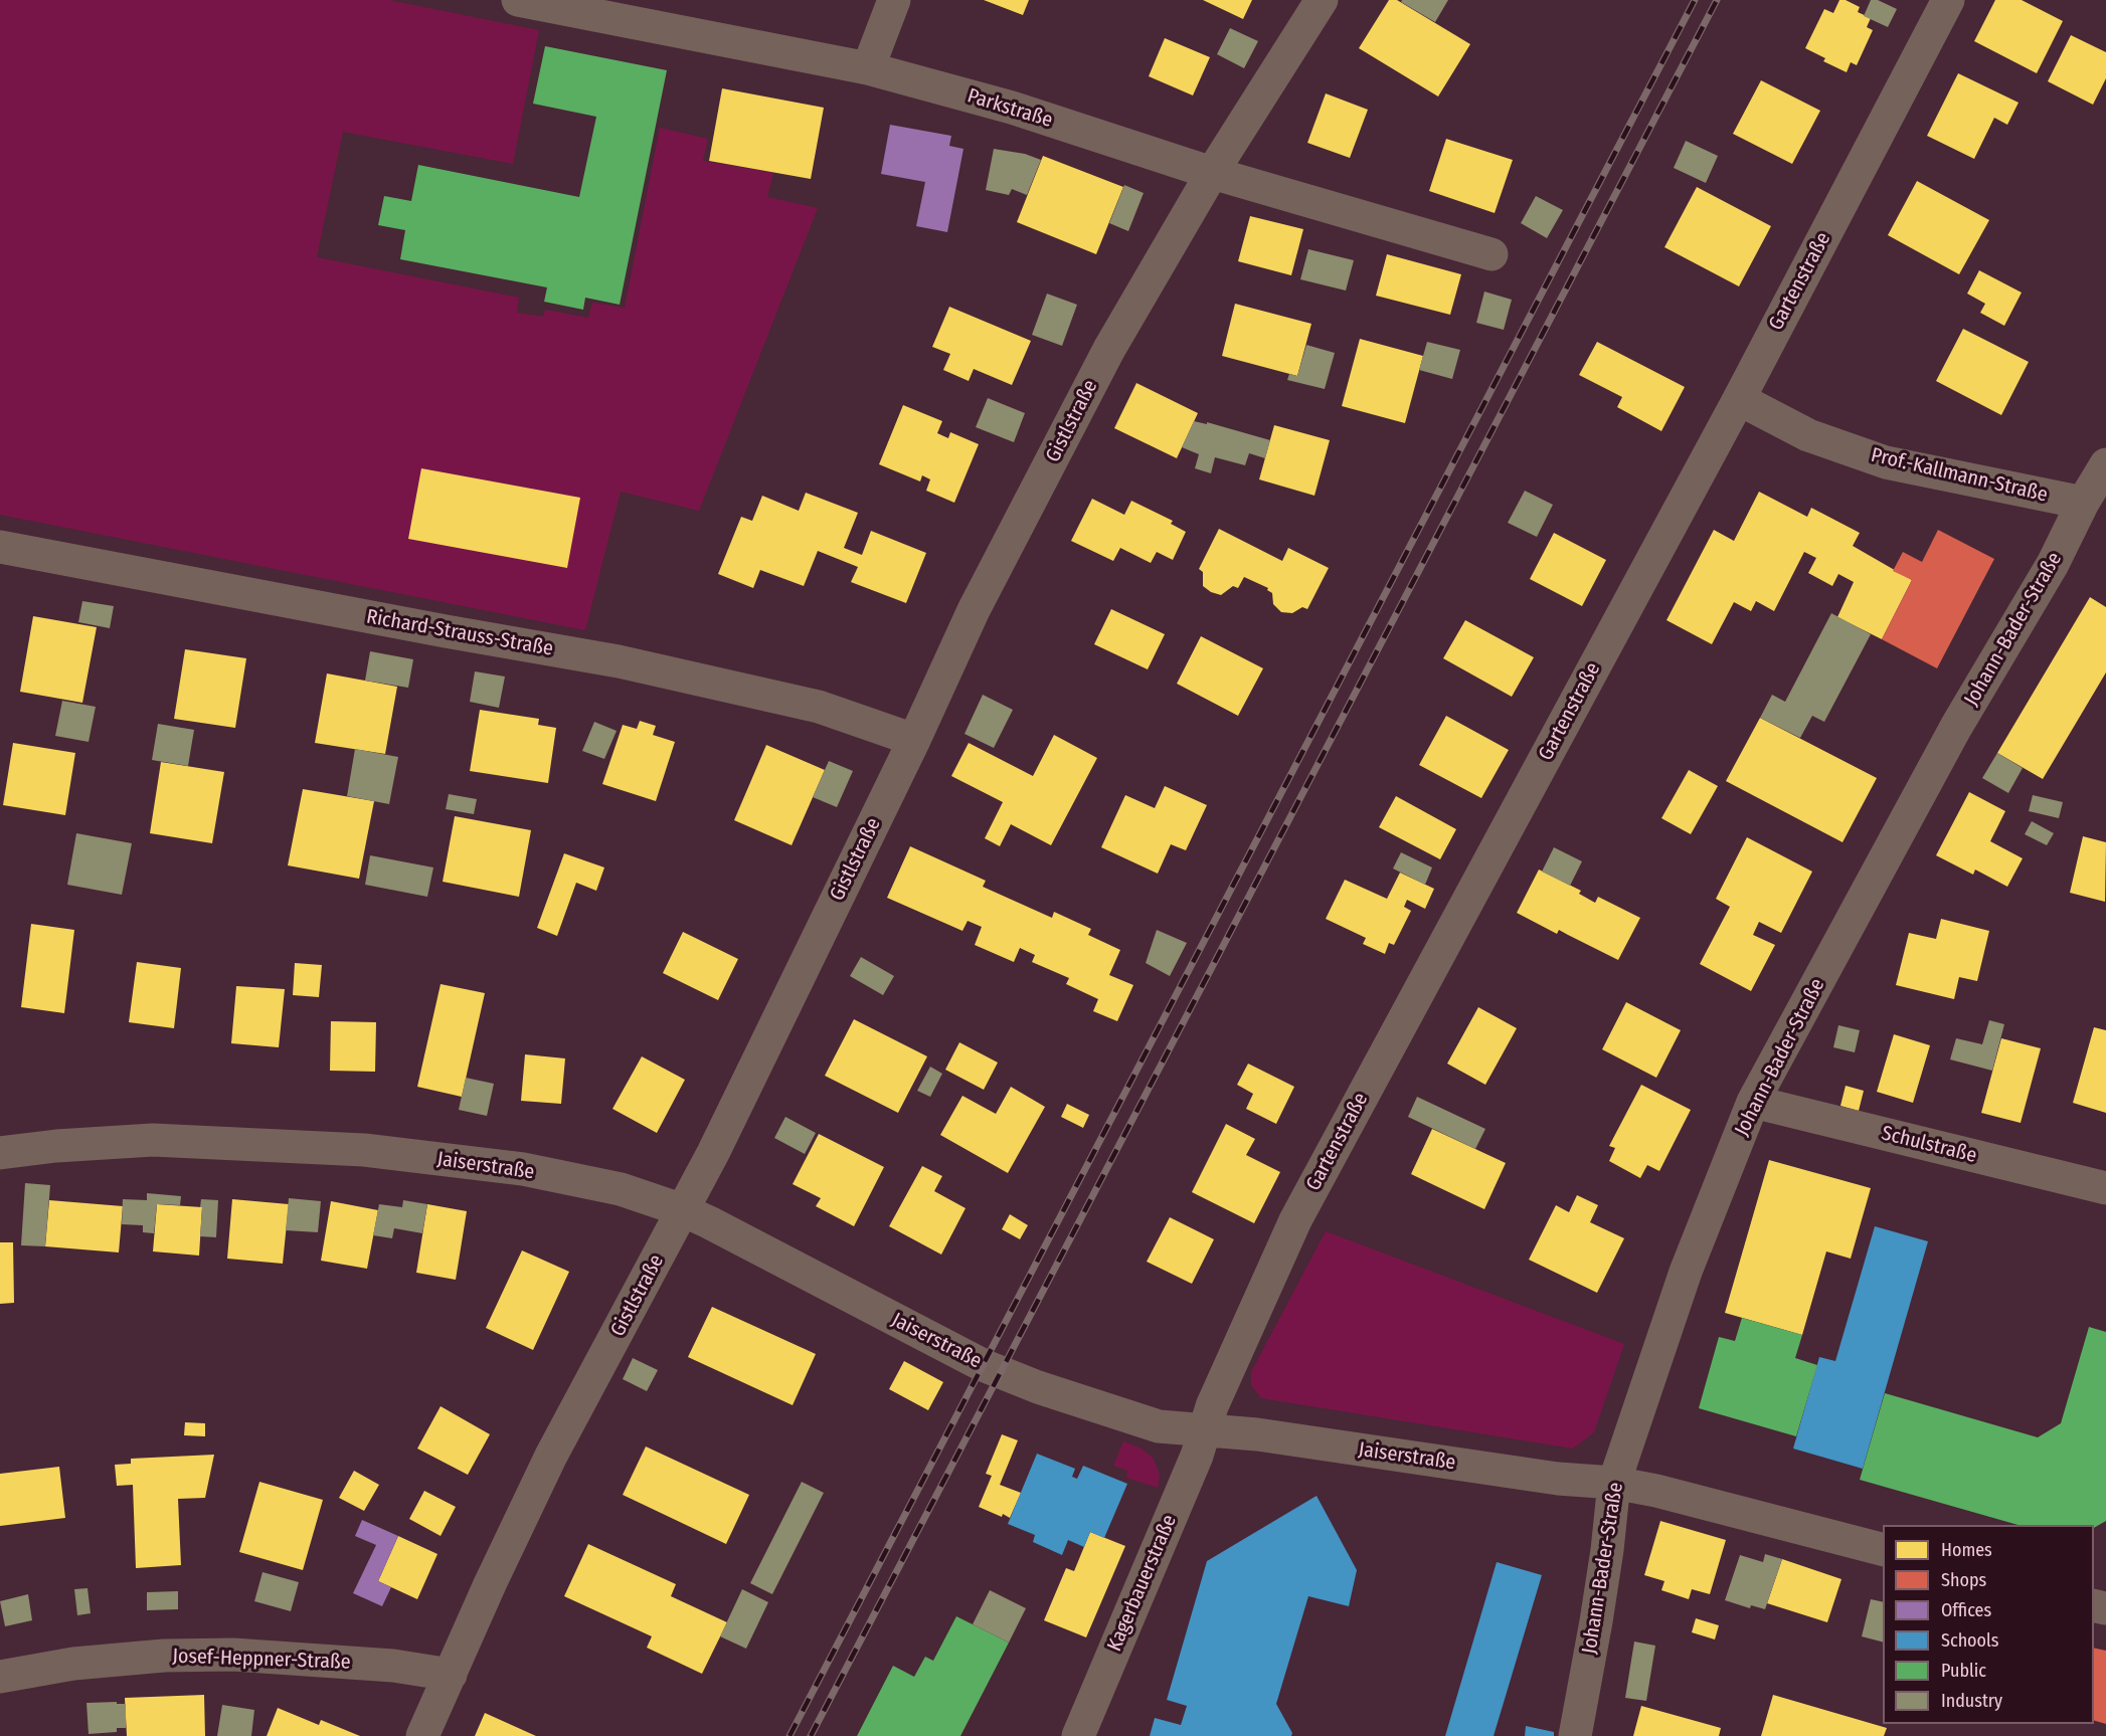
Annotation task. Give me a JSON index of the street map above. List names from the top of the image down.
{
  "streets": {
    "street": [
      "Parkstraße",
      "Gartenstraße",
      "Gistlstraße",
      "Prof.-Kallmann-Straße",
      "Johann-Bader-Straße",
      "Richard-Strauss-Straße",
      "Schulstraße",
      "Jaiserstraße",
      "Kagerbauerstraße",
      "Josef-Heppner-Straße"
    ]
  },
  "crossings": [
    ["Parkstraße", "Gistlstraße"],
    ["Gartenstraße", "Prof.-Kallmann-Straße"],
    ["Gartenstraße", "Jaiserstraße"],
    ["Gartenstraße", "Kagerbauerstraße"],
    ["Gistlstraße", "Richard-Strauss-Straße"],
    ["Gistlstraße", "Jaiserstraße"],
    ["Gistlstraße", "Josef-Heppner-Straße"],
    ["Prof.-Kallmann-Straße", "Johann-Bader-Straße"],
    ["Johann-Bader-Straße", "Schulstraße"],
    ["Johann-Bader-Straße", "Jaiserstraße"],
    ["Jaiserstraße", "Kagerbauerstraße"]
  ],
  "legend": [
    "Homes",
    "Shops",
    "Offices",
    "Schools",
    "Public",
    "Industry"
  ]
}
